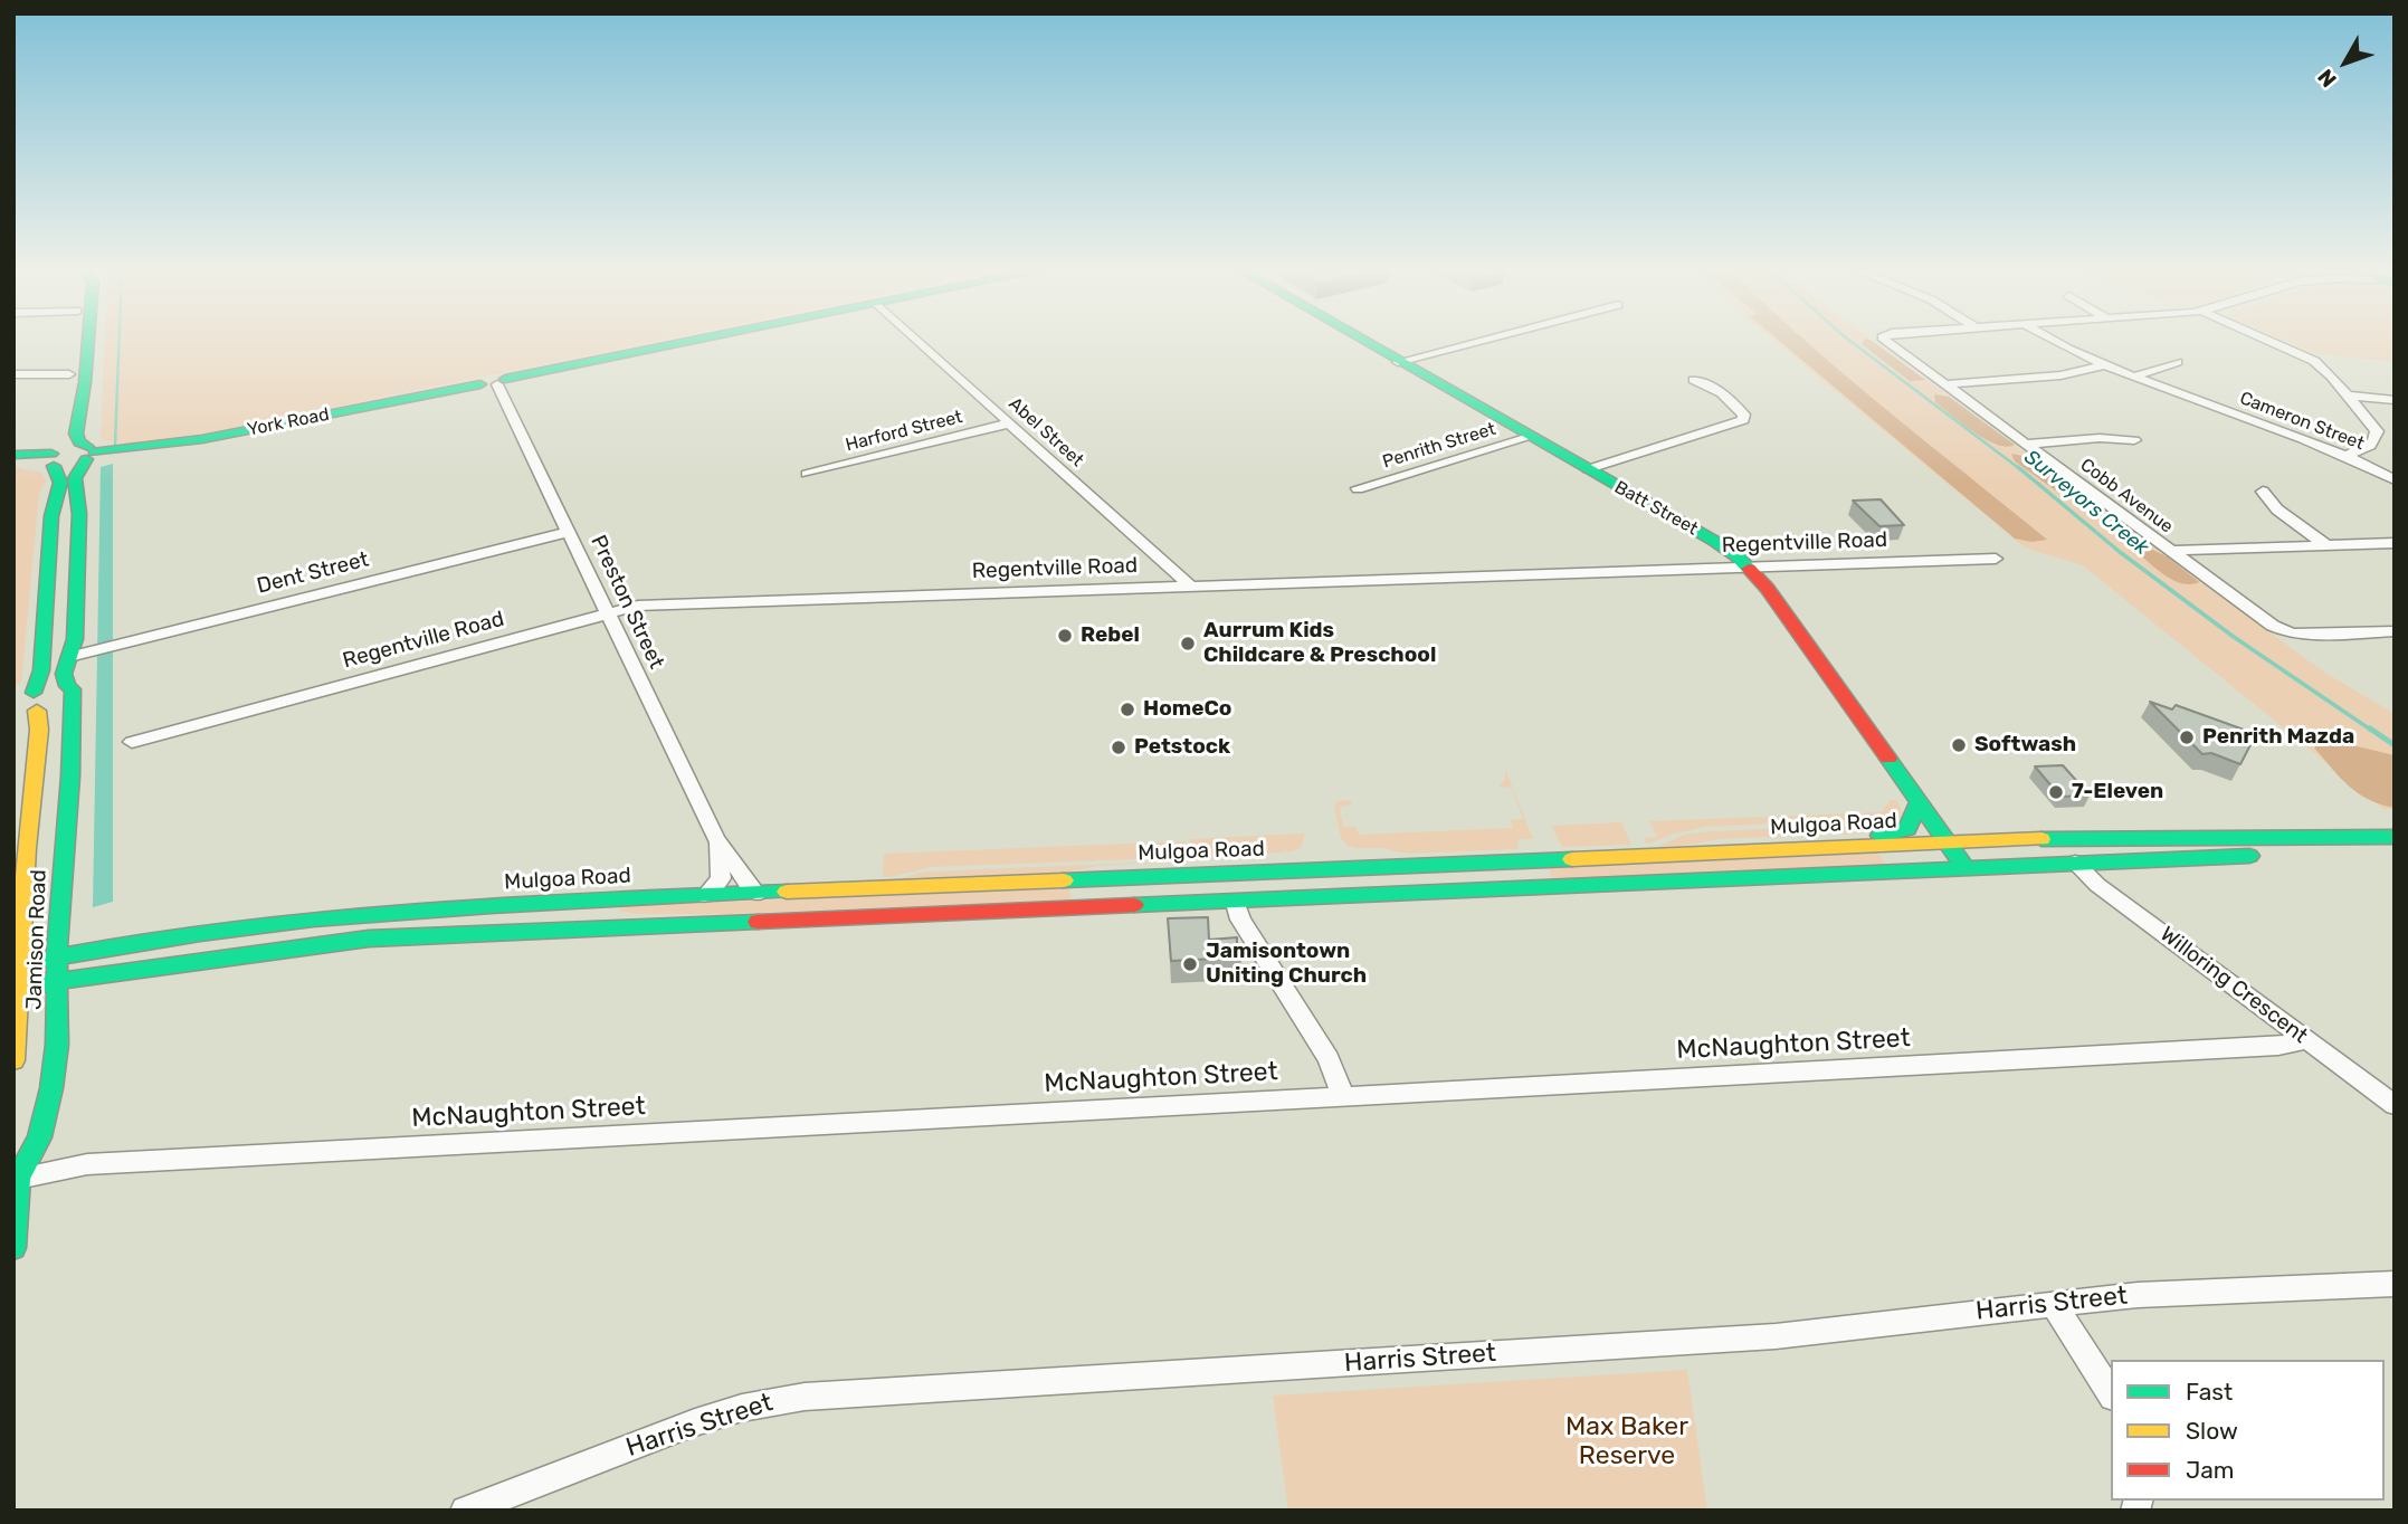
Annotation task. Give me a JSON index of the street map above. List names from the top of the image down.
{
  "streets": {
    "main road": [
      "York Road",
      "Batt Street",
      "Mulgoa Road",
      "Jamison Road"
    ],
    "street": [
      "Cameron Street",
      "Harford Street",
      "Abel Street",
      "Penrith Street",
      "Cobb Avenue",
      "Regentville Road",
      "Dent Street",
      "Preston Street",
      "Willoring Crescent",
      "McNaughton Street",
      "Harris Street"
    ]
  },
  "crossings": [
    ["York Road", "Preston Street"],
    ["York Road", "Jamison Road"],
    ["Harford Street", "Abel Street"],
    ["Abel Street", "Regentville Road"],
    ["Penrith Street", "Batt Street"],
    ["Batt Street", "Regentville Road"],
    ["Batt Street", "Mulgoa Road"],
    ["Regentville Road", "Preston Street"],
    ["Dent Street", "Preston Street"],
    ["Dent Street", "Jamison Road"],
    ["Preston Street", "Mulgoa Road"],
    ["Mulgoa Road", "Jamison Road"],
    ["Jamison Road", "McNaughton Street"],
    ["Willoring Crescent", "McNaughton Street"]
  ],
  "water": ["Surveyors Creek"],
  "parks": ["Max Baker Reserve"],
  "places": [
    "Rebel",
    "Aurrum Kids Childcare & Preschool",
    "HomeCo",
    "Penrith Mazda",
    "Softwash",
    "Petstock",
    "7-Eleven",
    "Jamisontown Uniting Church"
  ],
  "legend": ["Fast", "Slow", "Jam"],
  "north": "bottom left"
}
